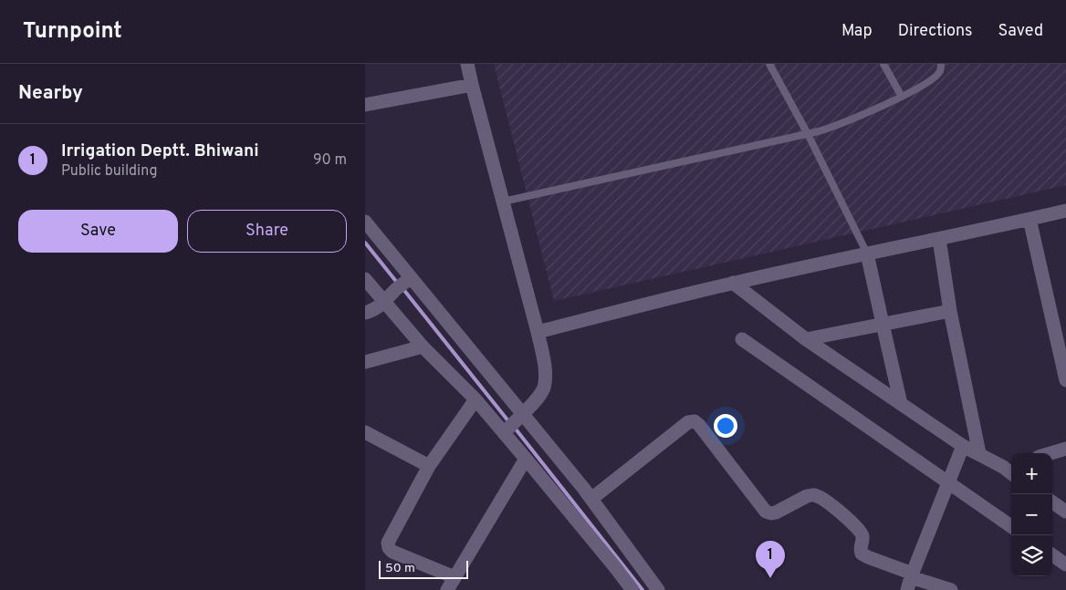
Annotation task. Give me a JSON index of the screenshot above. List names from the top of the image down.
{
  "scale_bar": "50 m",
  "page": {
    "header": "Turnpoint",
    "nav": ["Map", "Directions", "Saved"],
    "heading": "Nearby",
    "list": [
      {
        "mark": "1",
        "name": "Irrigation Deptt. Bhiwani",
        "note": "Public building",
        "value": "90 m"
      }
    ],
    "buttons": ["Save", "Share"],
    "map_buttons": ["+", "−"],
    "pins": "1",
    "scale": "50 m"
  }
}
